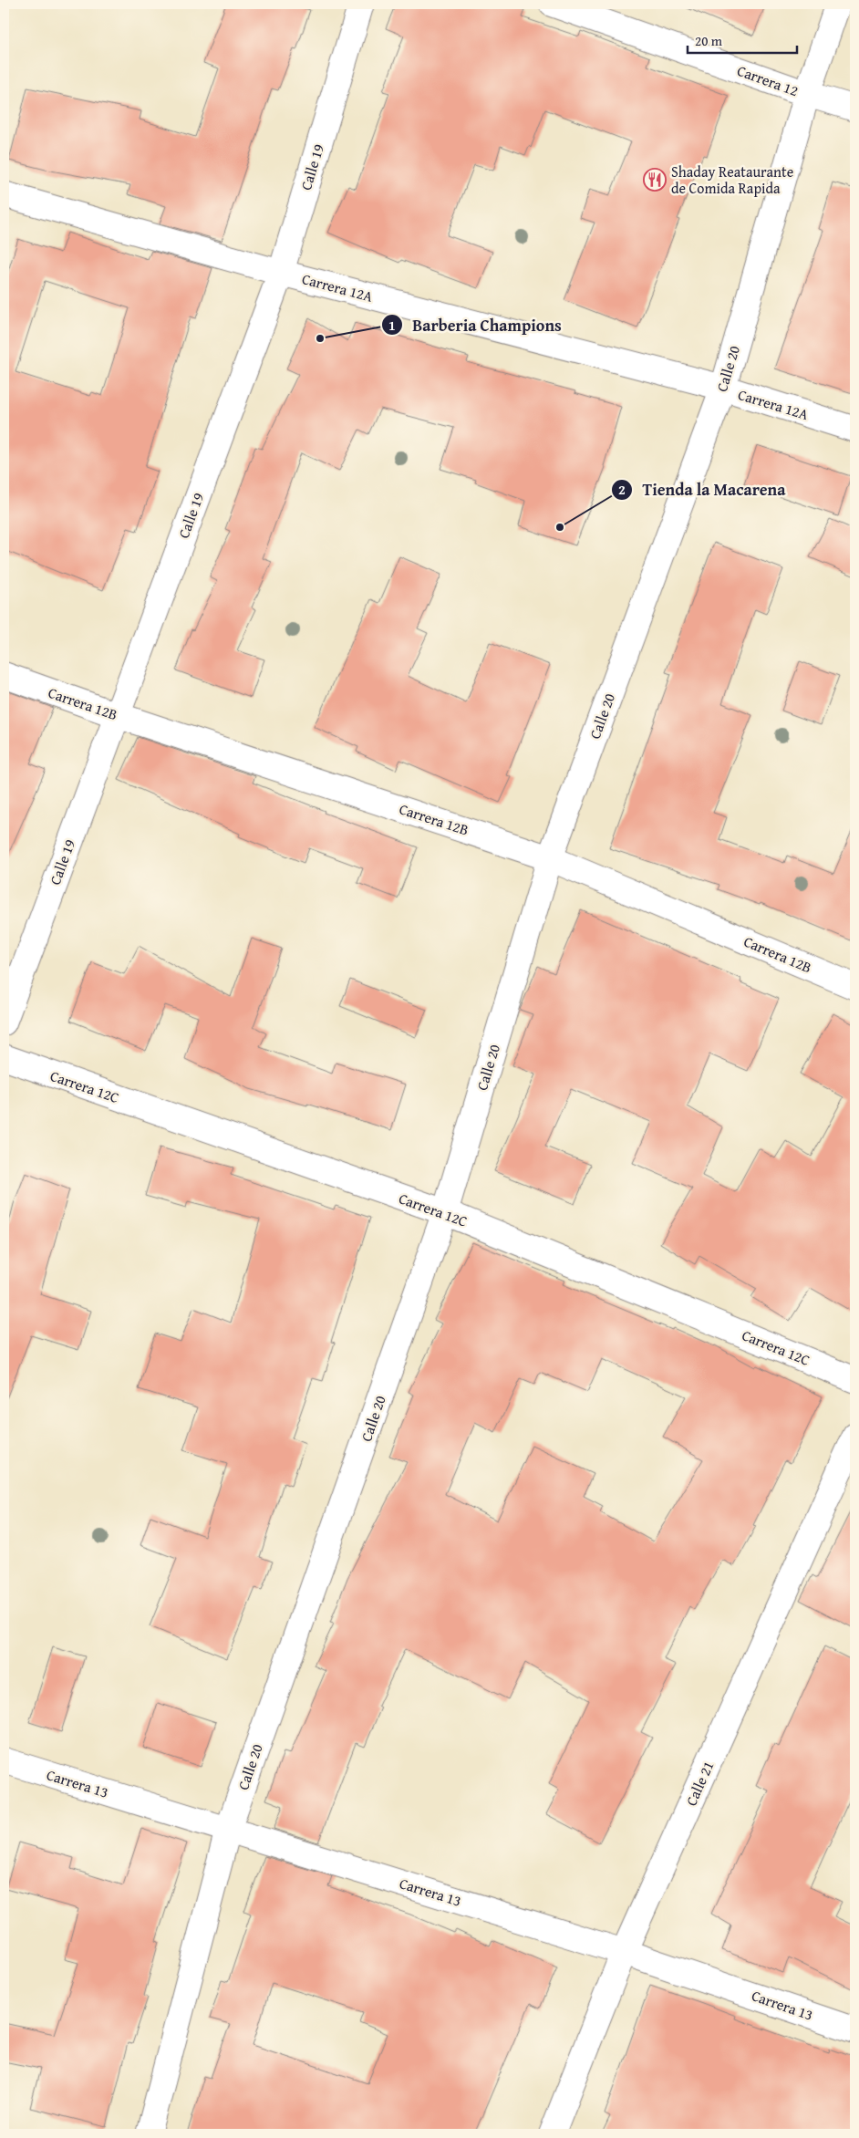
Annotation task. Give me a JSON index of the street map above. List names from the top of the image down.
{
  "streets": {
    "street": [
      "Carrera 12",
      "Calle 19",
      "Carrera 12A",
      "Calle 20",
      "Carrera 12B",
      "Carrera 12C",
      "Carrera 13",
      "Calle 21"
    ]
  },
  "crossings": [
    ["Carrera 12", "Calle 20"],
    ["Calle 19", "Carrera 12A"],
    ["Calle 19", "Carrera 12B"],
    ["Carrera 12A", "Calle 20"],
    ["Calle 20", "Carrera 12B"],
    ["Calle 20", "Carrera 12C"],
    ["Calle 20", "Carrera 13"],
    ["Carrera 13", "Calle 21"]
  ],
  "places": {
    "restaurant": ["Shaday Reataurante de Comida Rapida"],
    "other": ["Barberia Champions", "Tienda la Macarena"]
  },
  "scale_bar": "20 m"
}
